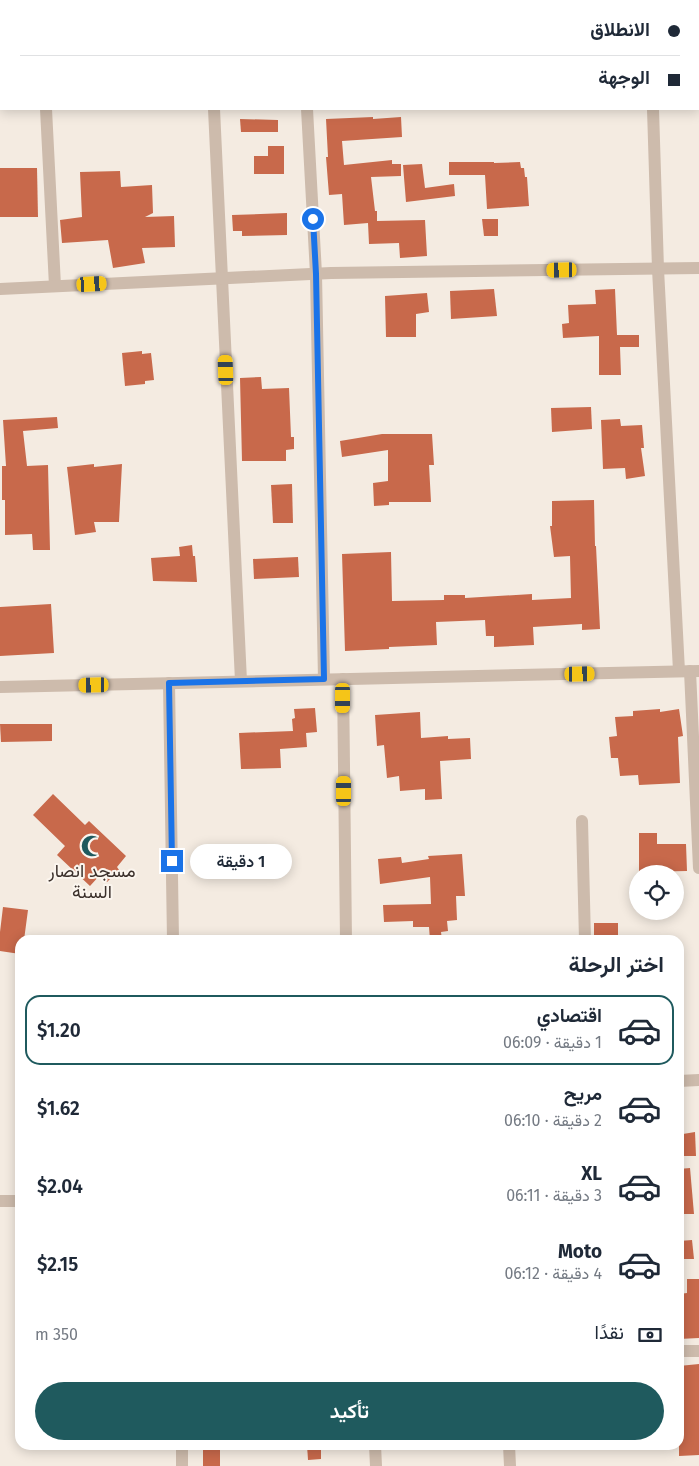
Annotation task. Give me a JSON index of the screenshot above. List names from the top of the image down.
{
  "places": {
    "mosque": ["مسجد انصار السنة"]
  },
  "page": {
    "banner": ["الانطلاق", "الوجهة"],
    "bubble": "1 دقيقة",
    "heading": "اختر الرحلة",
    "list": [
      {
        "name": "اقتصادي",
        "note": "1 دقيقة · 06:09",
        "value": "$1.20"
      },
      {
        "name": "مريح",
        "note": "2 دقيقة · 06:10",
        "value": "$1.62"
      },
      {
        "name": "XL",
        "note": "3 دقيقة · 06:11",
        "value": "$2.04"
      },
      {
        "name": "Moto",
        "note": "4 دقيقة · 06:12",
        "value": "$2.15"
      }
    ],
    "pay": ["نقدًا", "350 m"],
    "buttons": "تأكيد"
  }
}
